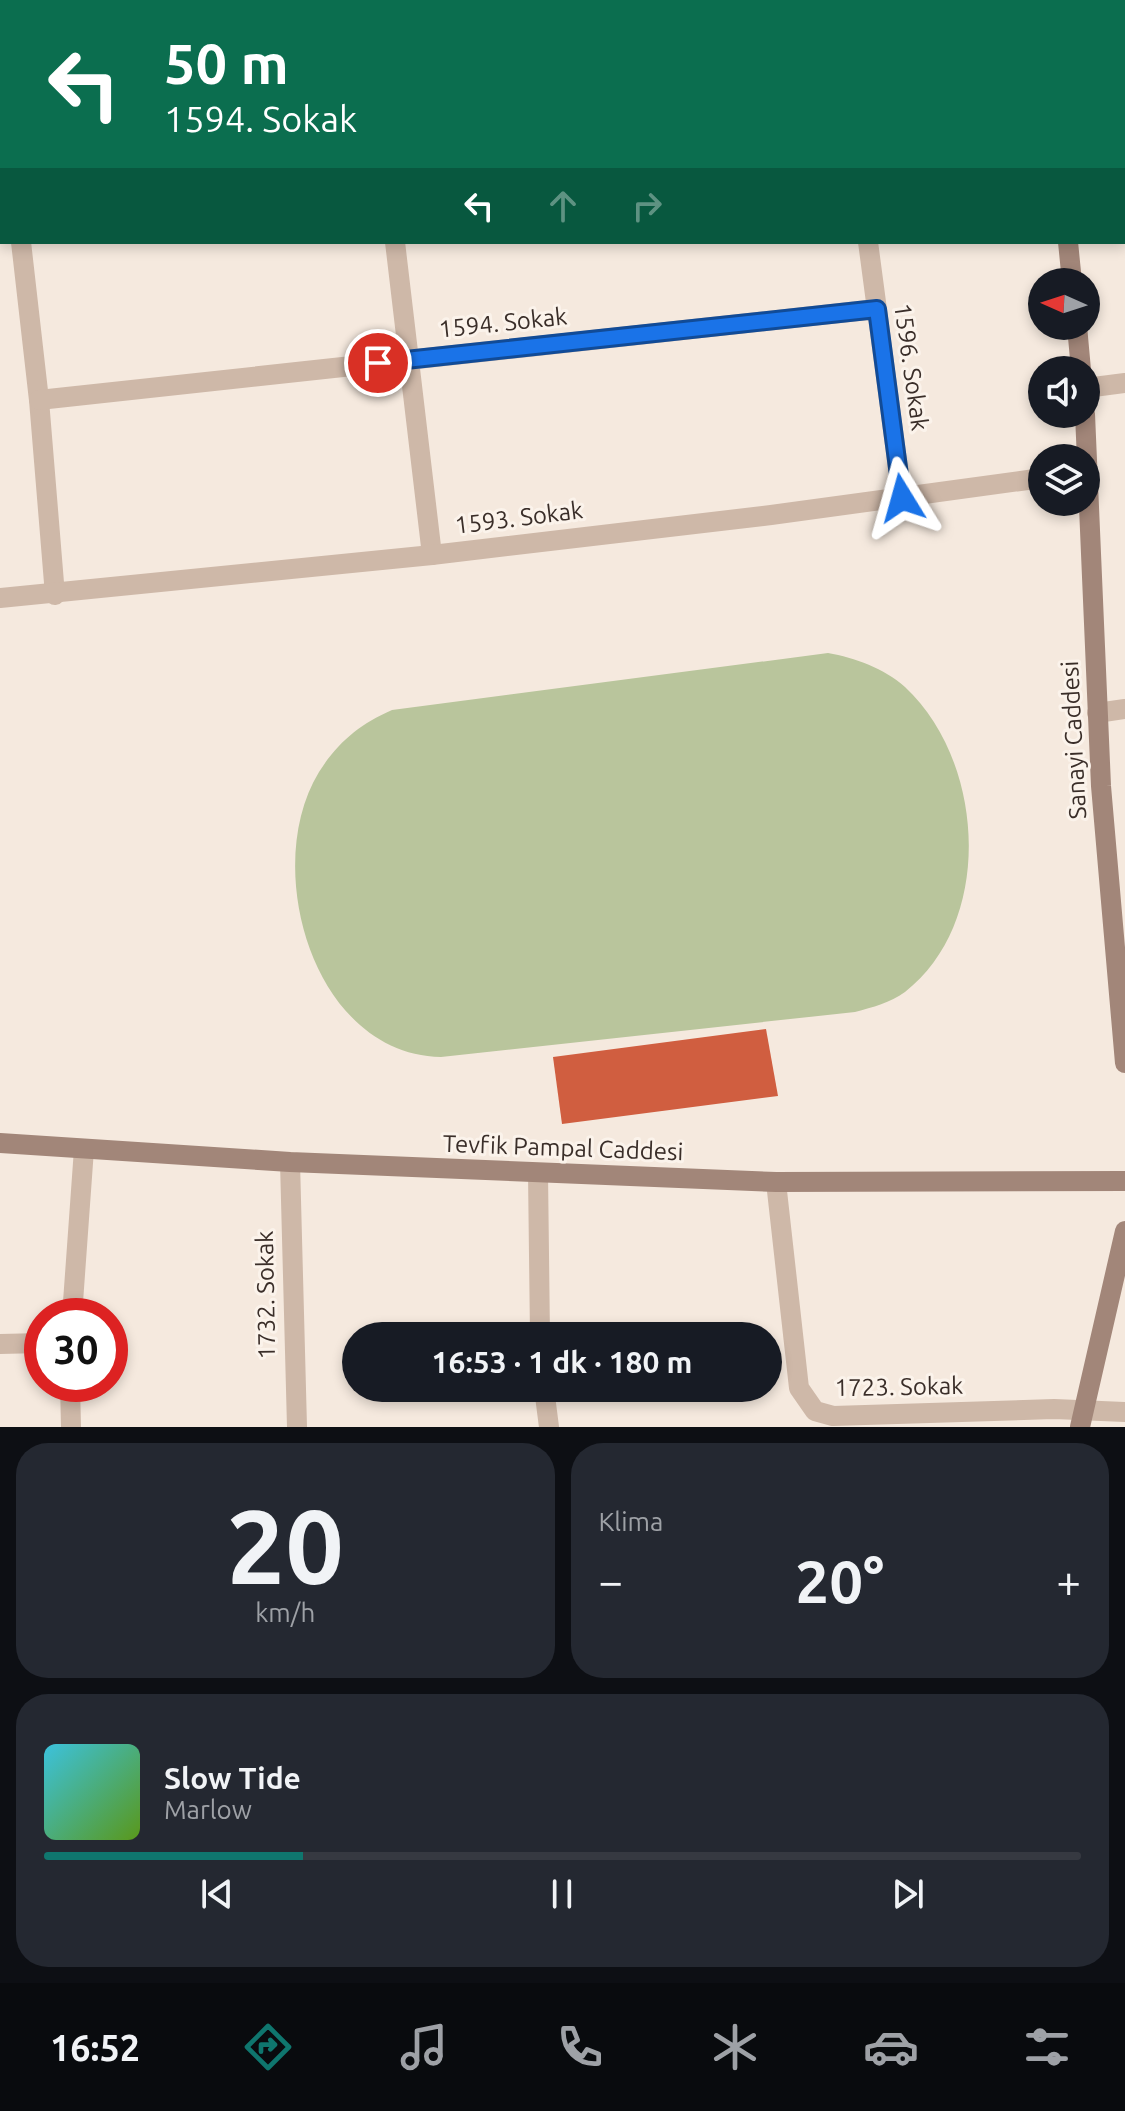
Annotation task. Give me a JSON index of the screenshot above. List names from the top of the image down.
{
  "streets": {
    "street": [
      "1594. Sokak",
      "1596. Sokak",
      "1593. Sokak",
      "Sanayi Caddesi",
      "Tevfik Pampal Caddesi",
      "1732. Sokak",
      "1723. Sokak"
    ]
  },
  "crossings": [
    ["1594. Sokak", "1596. Sokak"],
    ["1596. Sokak", "1593. Sokak"],
    ["Tevfik Pampal Caddesi", "1732. Sokak"],
    ["Tevfik Pampal Caddesi", "1723. Sokak"]
  ],
  "north": "left",
  "page": {
    "turn": ["50 m", "1594. Sokak"],
    "limit": "30",
    "trip": "16:53 · 1 dk · 180 m",
    "tile": [
      ["20", "km/h"],
      "Klima"
    ],
    "heat": ["−", "20°", "+"],
    "song": ["Slow Tide", "Marlow"],
    "tabs": "16:52"
  }
}
